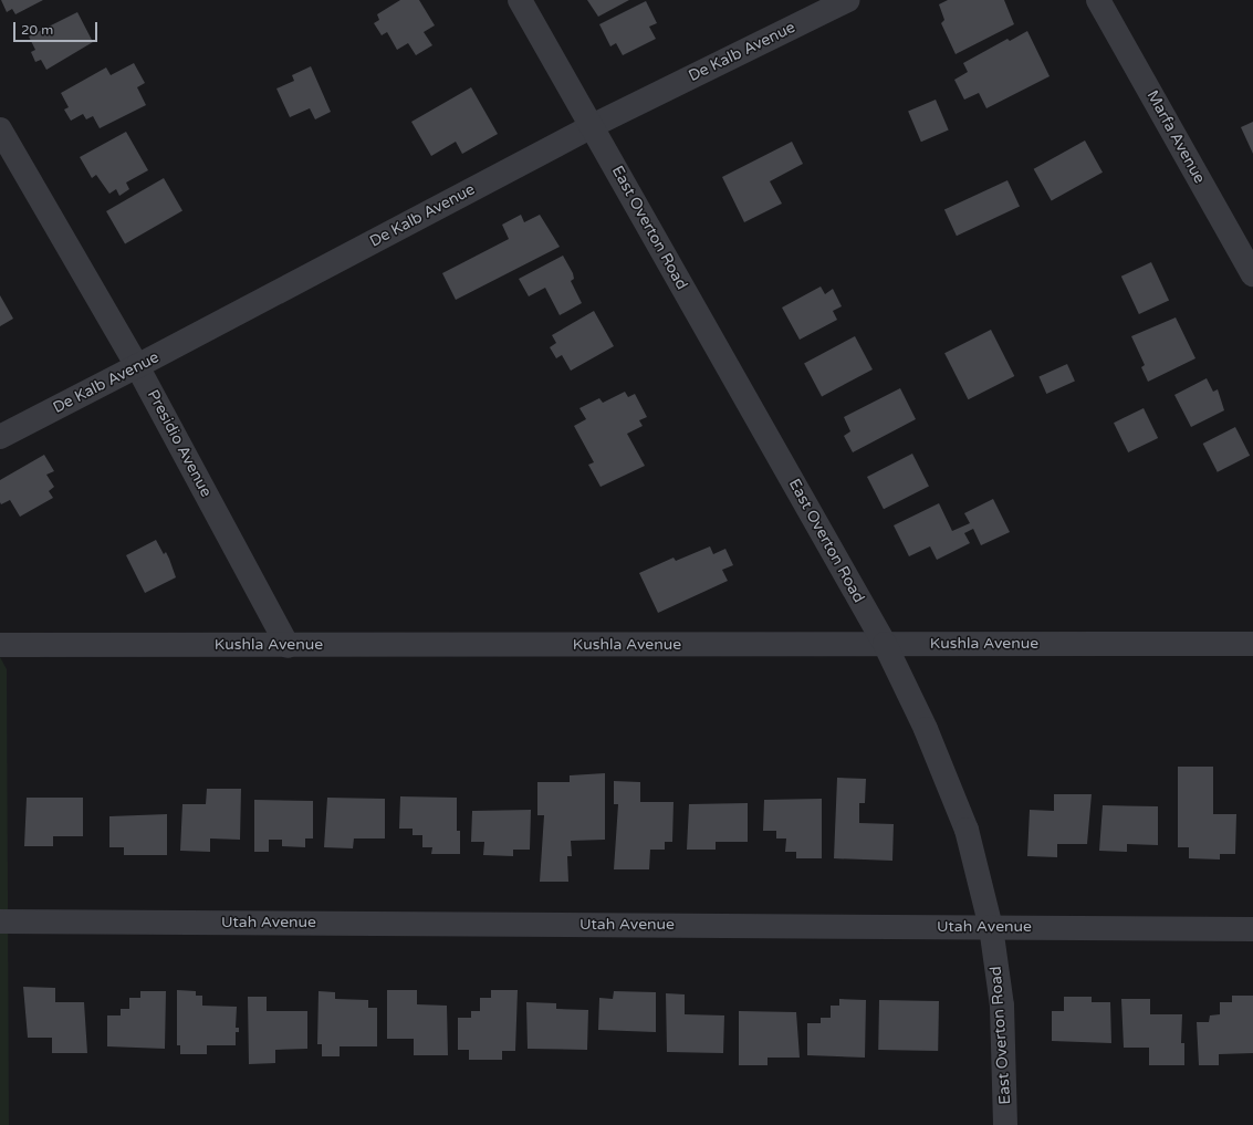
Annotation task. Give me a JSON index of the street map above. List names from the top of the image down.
{
  "streets": {
    "street": [
      "De Kalb Avenue",
      "Marfa Avenue",
      "East Overton Road",
      "Presidio Avenue",
      "Kushla Avenue",
      "Utah Avenue"
    ]
  },
  "crossings": [
    ["De Kalb Avenue", "East Overton Road"],
    ["De Kalb Avenue", "Presidio Avenue"],
    ["East Overton Road", "Kushla Avenue"],
    ["East Overton Road", "Utah Avenue"],
    ["Presidio Avenue", "Kushla Avenue"]
  ],
  "scale_bar": "20 m"
}
